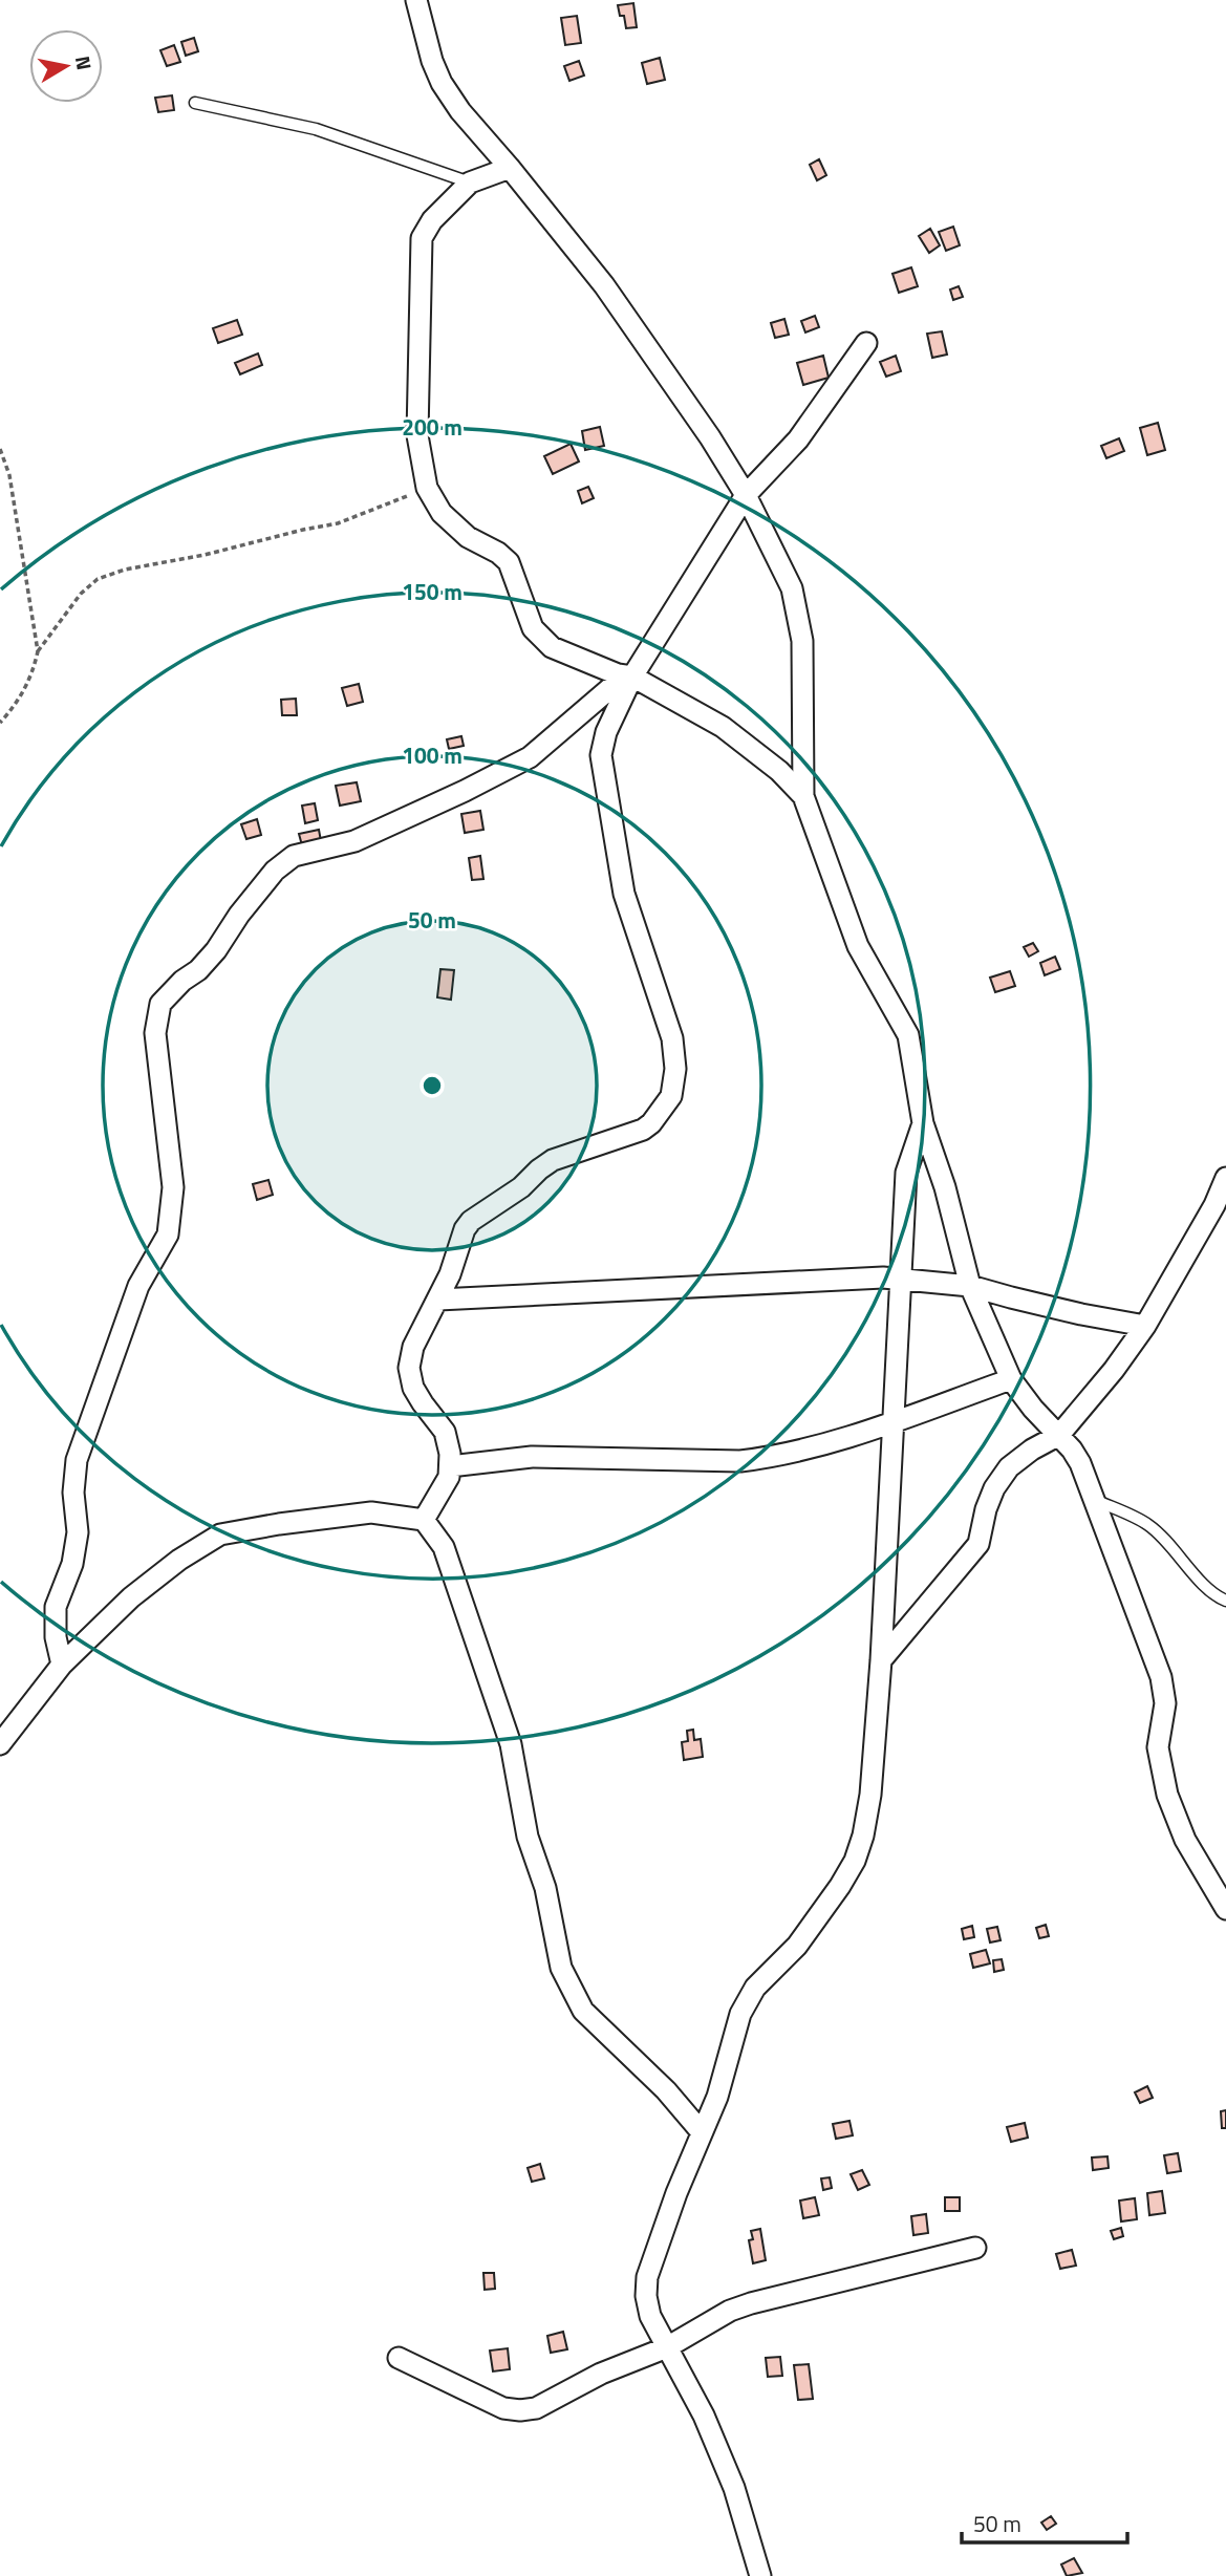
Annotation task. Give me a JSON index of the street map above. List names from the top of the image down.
{
  "scale_bar": "50 m",
  "north": "right",
  "rings": [
    "200 m",
    "150 m",
    "100 m",
    "50 m"
  ]
}
